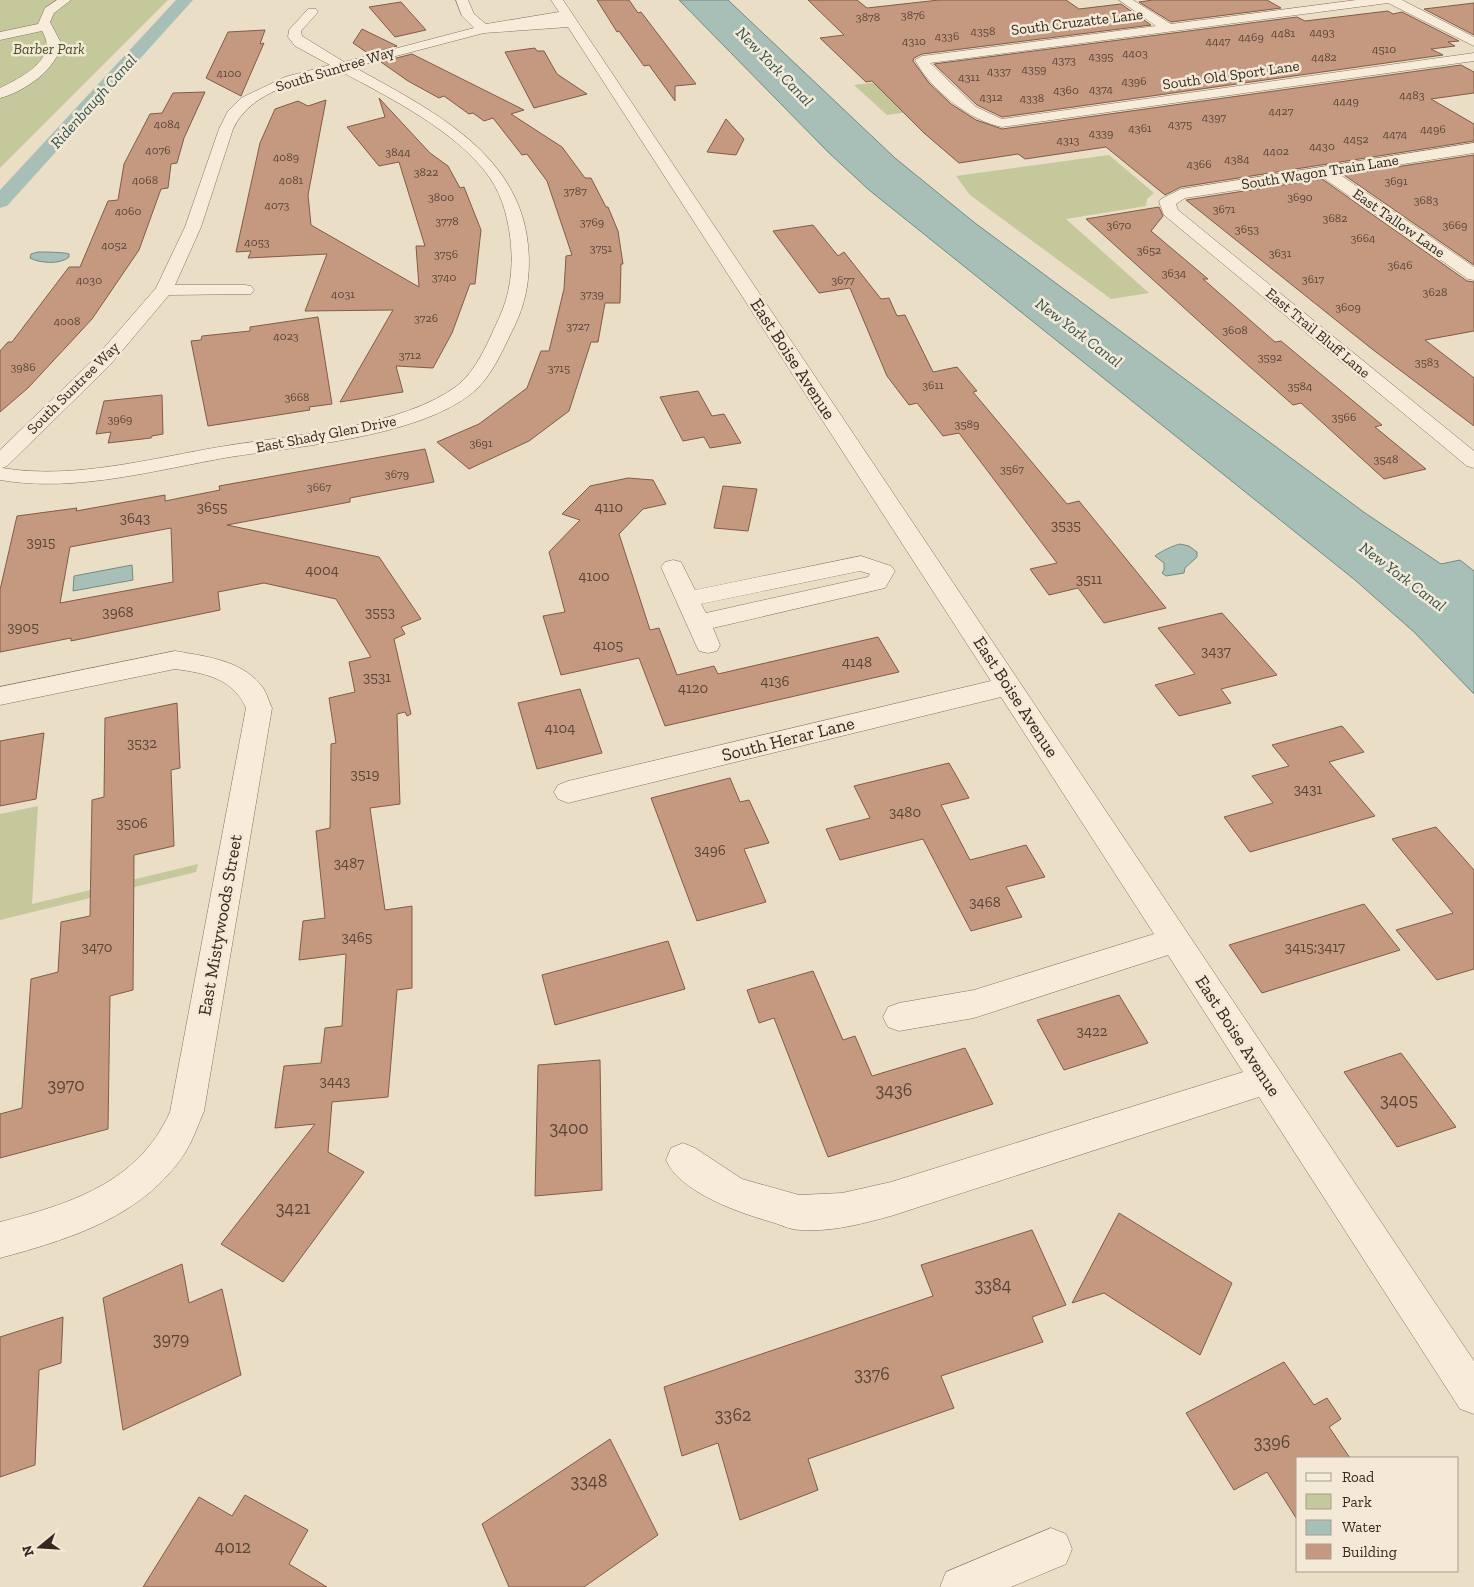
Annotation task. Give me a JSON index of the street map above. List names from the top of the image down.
{
  "streets": {
    "street": [
      "South Cruzatte Lane",
      "South Suntree Way",
      "South Old Sport Lane",
      "South Wagon Train Lane",
      "East Tallow Lane",
      "East Trail Bluff Lane",
      "East Boise Avenue",
      "East Shady Glen Drive",
      "South Herar Lane",
      "East Mistywoods Street"
    ]
  },
  "crossings": [
    ["South Cruzatte Lane", "South Old Sport Lane"],
    ["South Suntree Way", "East Boise Avenue"],
    ["South Suntree Way", "East Shady Glen Drive"],
    ["South Wagon Train Lane", "East Tallow Lane"],
    ["South Wagon Train Lane", "East Trail Bluff Lane"],
    ["East Boise Avenue", "South Herar Lane"]
  ],
  "water": ["New York Canal", "Ridenbaugh Canal"],
  "parks": ["Barber Park"],
  "house_numbers": [
    "3876",
    "3878",
    "4358",
    "4493",
    "4481",
    "4336",
    "4469",
    "4310",
    "4447",
    "4510",
    "4403",
    "4395",
    "4482",
    "4373",
    "4359",
    "4337",
    "4100",
    "4311",
    "4396",
    "4374",
    "4360",
    "4483",
    "4312",
    "4338",
    "4449",
    "4427",
    "4397",
    "4084",
    "4375",
    "4361",
    "4496",
    "4339",
    "4474",
    "4452",
    "4313",
    "4430",
    "4076",
    "4402",
    "3844",
    "4089",
    "4384",
    "4366",
    "3822",
    "4068",
    "4081",
    "3691",
    "3787",
    "3800",
    "3690",
    "3683",
    "4073",
    "3671",
    "4060",
    "3682",
    "3778",
    "3769",
    "3670",
    "3669",
    "3653",
    "3664",
    "4053",
    "4052",
    "3751",
    "3652",
    "3631",
    "3756",
    "3646",
    "3634",
    "3740",
    "3617",
    "4030",
    "3677",
    "3628",
    "4031",
    "3739",
    "3609",
    "3726",
    "4008",
    "3727",
    "3608",
    "4023",
    "3712",
    "3592",
    "3583",
    "3986",
    "3715",
    "3611",
    "3584",
    "3668",
    "3566",
    "3969",
    "3589",
    "3691",
    "3548",
    "3567",
    "3679",
    "3667",
    "3655",
    "4110",
    "3643",
    "3535",
    "3915",
    "4004",
    "4100",
    "3511",
    "3968",
    "3553",
    "3905",
    "4105",
    "3437",
    "4148",
    "3531",
    "4136",
    "4120",
    "4104",
    "3532",
    "3519",
    "3431",
    "3480",
    "3506",
    "3496",
    "3487",
    "3468",
    "3465",
    "3470",
    "3415;3417",
    "3422",
    "3443",
    "3970",
    "3436",
    "3405",
    "3400",
    "3421",
    "3384",
    "3979",
    "3376",
    "3362",
    "3396",
    "3348",
    "4012"
  ],
  "legend": [
    "Road",
    "Park",
    "Water",
    "Building"
  ],
  "north": "left"
}
